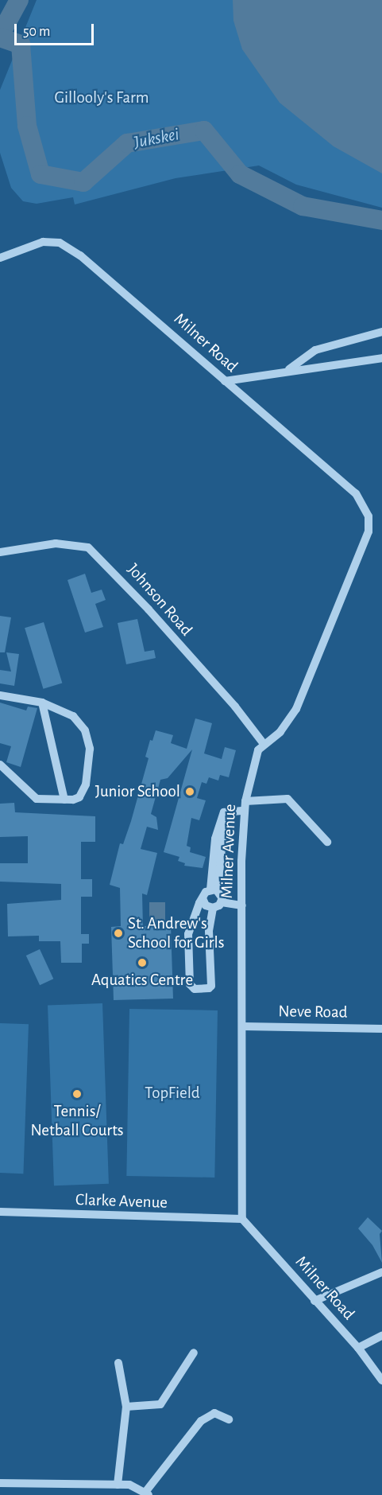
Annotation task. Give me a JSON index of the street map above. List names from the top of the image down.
{
  "streets": {
    "street": [
      "Milner Road",
      "Johnson Road",
      "Milner Avenue",
      "Neve Road",
      "Clarke Avenue"
    ]
  },
  "crossings": [
    ["Milner Road", "Milner Avenue"],
    ["Milner Road", "Clarke Avenue"],
    ["Johnson Road", "Milner Avenue"],
    ["Milner Avenue", "Neve Road"],
    ["Milner Avenue", "Clarke Avenue"]
  ],
  "water": ["Jukskei"],
  "parks": ["Gillooly's Farm", "TopField"],
  "places": [
    "Junior School",
    "St. Andrew's School for Girls",
    "Aquatics Centre",
    "Tennis/ Netball Courts"
  ],
  "scale_bar": "50 m"
}
